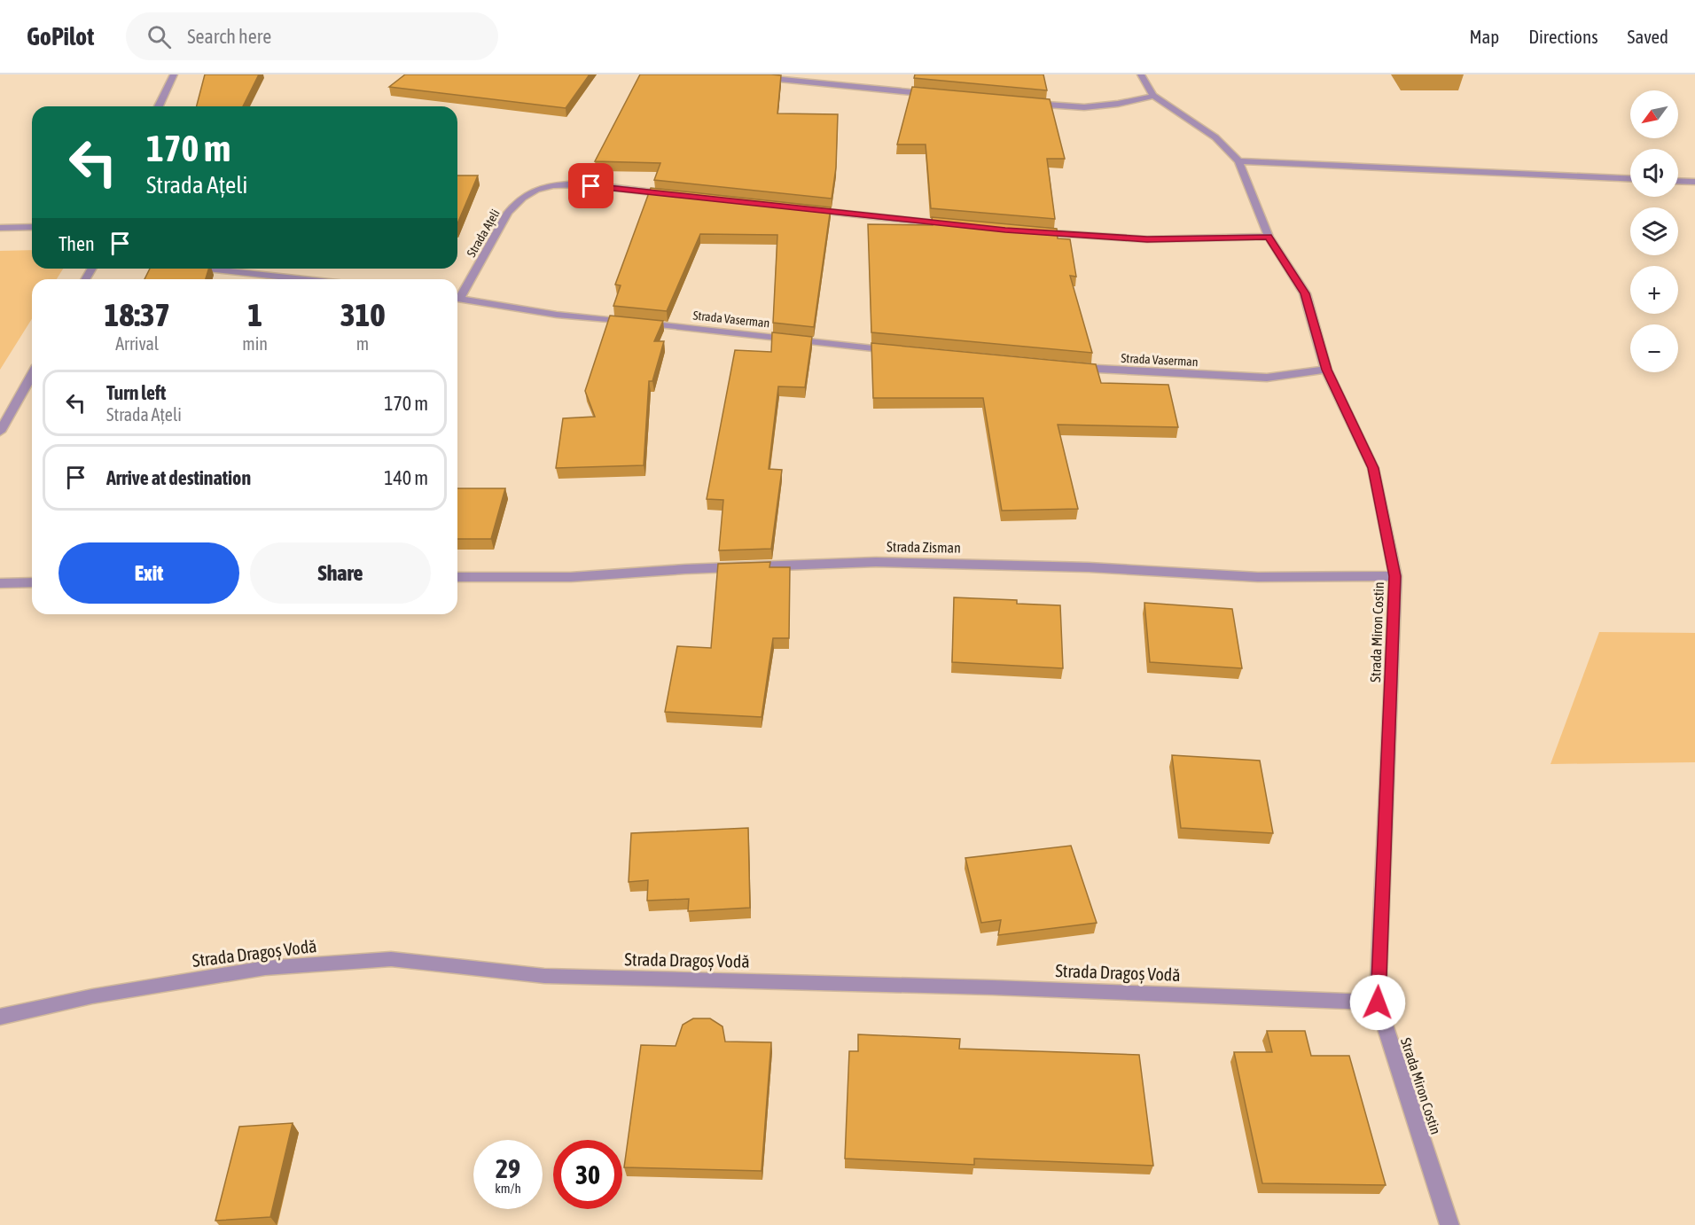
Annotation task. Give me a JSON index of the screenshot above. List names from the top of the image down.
{
  "streets": {
    "street": [
      "Strada Ațeli",
      "Strada Vaserman",
      "Strada Zisman",
      "Strada Miron Costin",
      "Strada Dragoș Vodă"
    ]
  },
  "crossings": [
    ["Strada Vaserman", "Strada Miron Costin"],
    ["Strada Zisman", "Strada Miron Costin"],
    ["Strada Miron Costin", "Strada Dragoș Vodă"]
  ],
  "north": "bottom left",
  "page": {
    "header": "GoPilot",
    "search": "Search here",
    "nav": ["Map", "Directions", "Saved"],
    "map_buttons": ["+", "−"],
    "turn": ["170 m", "Strada Ațeli"],
    "then": "Then",
    "eta": [
      "18:37",
      "Arrival",
      "1",
      "min",
      "310",
      "m"
    ],
    "list": [
      {
        "name": "Turn left",
        "note": "Strada Ațeli",
        "value": "170 m"
      },
      {
        "name": "Arrive at destination",
        "value": "140 m"
      }
    ],
    "buttons": ["Exit", "Share"],
    "speed": "29 km/h",
    "limit": "30"
  }
}
